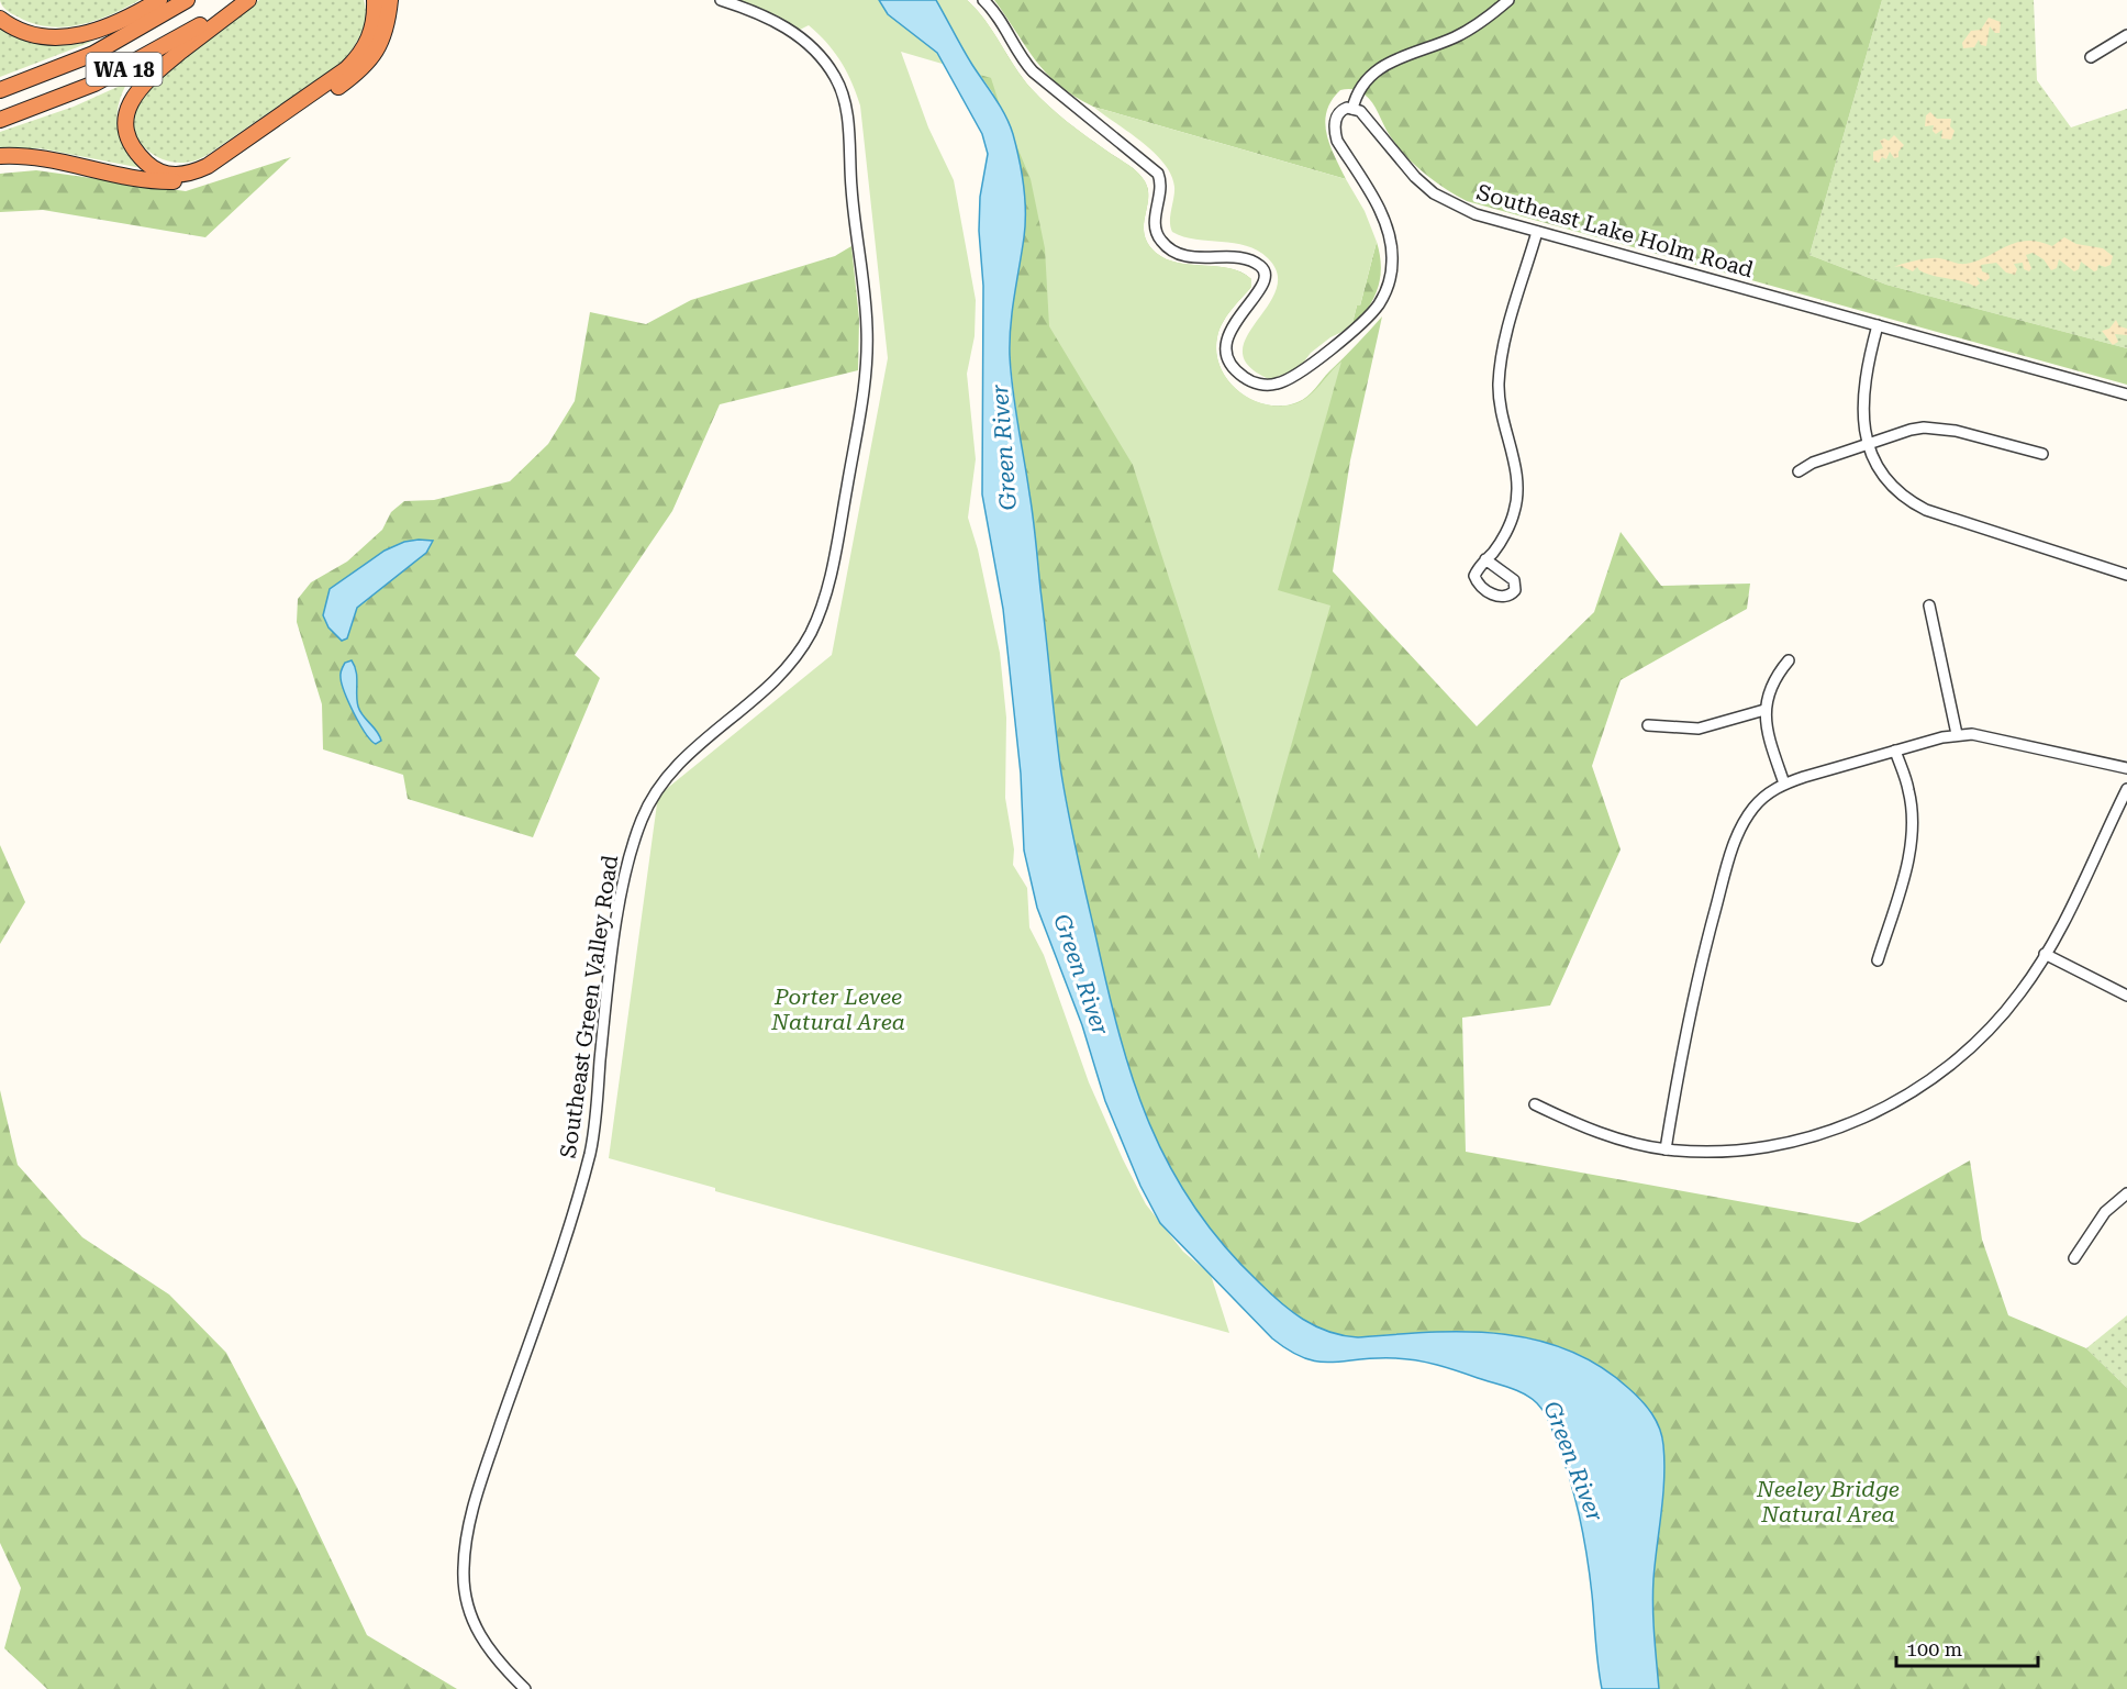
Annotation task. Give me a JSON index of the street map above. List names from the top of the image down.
{
  "streets": {
    "highway": ["WA 18"],
    "street": ["Southeast Lake Holm Road", "Southeast Green Valley Road"]
  },
  "water": ["Green River"],
  "parks": ["Porter Levee Natural Area", "Neeley Bridge Natural Area"],
  "scale_bar": "100 m"
}
